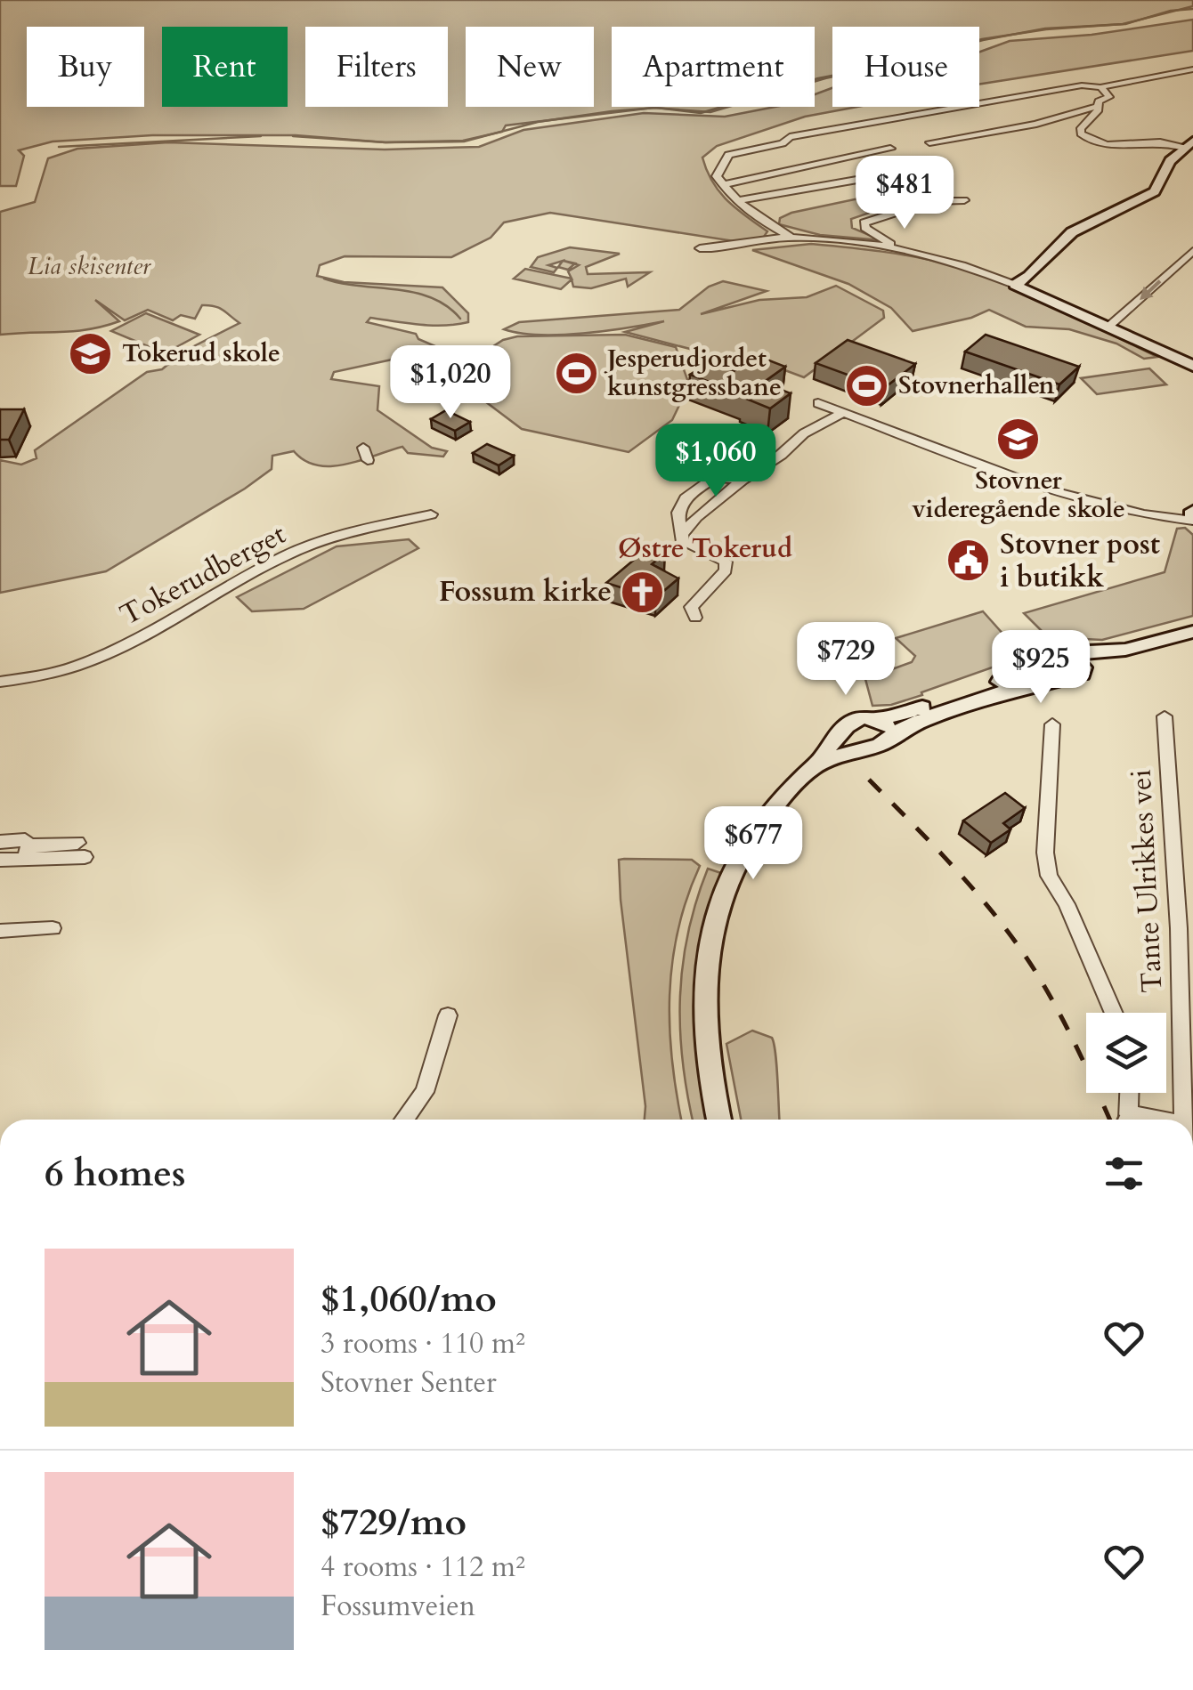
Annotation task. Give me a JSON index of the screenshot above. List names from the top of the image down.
{
  "streets": {
    "street": ["Tokerudberget", "Tante Ulrikkes vei"]
  },
  "districts": ["Østre Tokerud"],
  "parks": ["Lia skisenter"],
  "places": {
    "school or university": ["Tokerud skole", "Stovner videregående skole"],
    "sports": ["Jesperudjordet kunstgressbane", "Stovnerhallen"],
    "public building": ["Stovner post i butikk"],
    "church": ["Fossum kirke"]
  },
  "page": {
    "chip": [
      "Buy",
      "Rent",
      "Filters",
      "New",
      "Apartment",
      "House"
    ],
    "price": [
      "$481",
      "$1,020",
      "$1,060",
      "$729",
      "$925",
      "$677"
    ],
    "heading": "6 homes",
    "list": [
      {
        "name": "$1,060/mo",
        "note": "3 rooms · 110 m² · Stovner Senter"
      },
      {
        "name": "$729/mo",
        "note": "4 rooms · 112 m² · Fossumveien"
      }
    ]
  }
}
